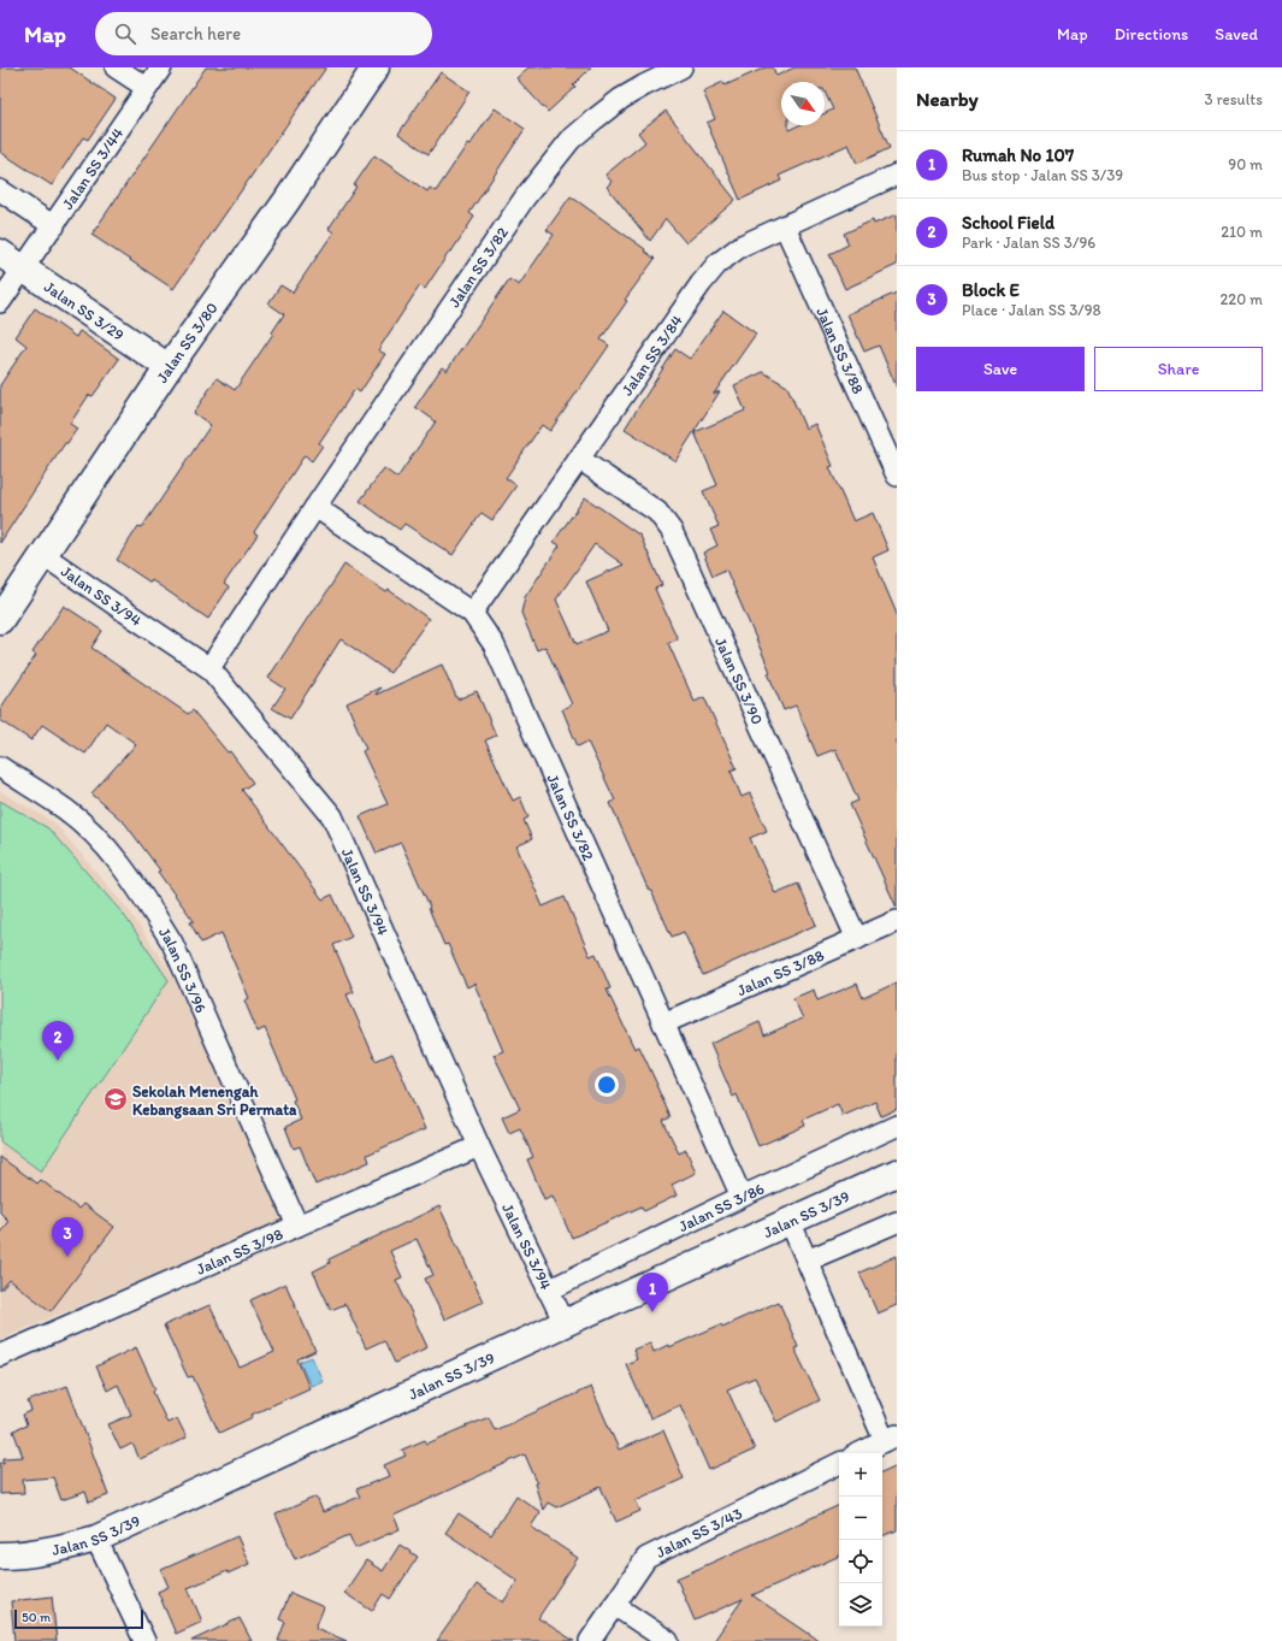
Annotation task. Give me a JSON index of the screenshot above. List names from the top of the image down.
{
  "streets": {
    "street": [
      "Jalan SS 3/44",
      "Jalan SS 3/82",
      "Jalan SS 3/29",
      "Jalan SS 3/80",
      "Jalan SS 3/88",
      "Jalan SS 3/84",
      "Jalan SS 3/94",
      "Jalan SS 3/90",
      "Jalan SS 3/96",
      "Jalan SS 3/86",
      "Jalan SS 3/39",
      "Jalan SS 3/98",
      "Jalan SS 3/43"
    ]
  },
  "crossings": [
    ["Jalan SS 3/44", "Jalan SS 3/29"],
    ["Jalan SS 3/82", "Jalan SS 3/88"],
    ["Jalan SS 3/82", "Jalan SS 3/84"],
    ["Jalan SS 3/82", "Jalan SS 3/94"],
    ["Jalan SS 3/82", "Jalan SS 3/86"],
    ["Jalan SS 3/29", "Jalan SS 3/80"],
    ["Jalan SS 3/80", "Jalan SS 3/94"],
    ["Jalan SS 3/88", "Jalan SS 3/84"],
    ["Jalan SS 3/88", "Jalan SS 3/90"],
    ["Jalan SS 3/84", "Jalan SS 3/90"],
    ["Jalan SS 3/94", "Jalan SS 3/86"],
    ["Jalan SS 3/94", "Jalan SS 3/39"],
    ["Jalan SS 3/94", "Jalan SS 3/98"],
    ["Jalan SS 3/96", "Jalan SS 3/98"]
  ],
  "places": {
    "school or university": ["Sekolah Menengah Kebangsaan Sri Permata"]
  },
  "scale_bar": "50 m",
  "north": "bottom right",
  "page": {
    "header": "Map",
    "search": "Search here",
    "nav": ["Map", "Directions", "Saved"],
    "heading": ["Nearby", "3 results"],
    "list": [
      {
        "mark": "1",
        "name": "Rumah No 107",
        "note": "Bus stop · Jalan SS 3/39",
        "value": "90 m"
      },
      {
        "mark": "2",
        "name": "School Field",
        "note": "Park · Jalan SS 3/96",
        "value": "210 m"
      },
      {
        "mark": "3",
        "name": "Block E",
        "note": "Place · Jalan SS 3/98",
        "value": "220 m"
      }
    ],
    "buttons": ["Save", "Share"],
    "pins": ["2", "3", "1"],
    "map_buttons": ["+", "−"],
    "scale": "50 m"
  }
}
